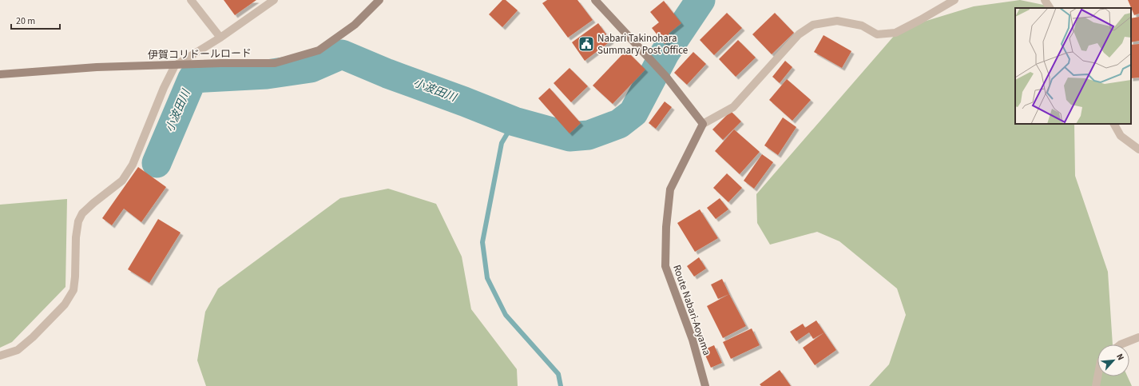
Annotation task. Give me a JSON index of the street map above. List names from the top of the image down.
{
  "streets": {
    "main road": ["伊賀コリドールロード", "Route Nabari-Aoyama"]
  },
  "water": ["小波田川"],
  "places": {
    "public building": ["Nabari Takinohara Summary Post Office"]
  },
  "scale_bar": "20 m",
  "north": "top right"
}
